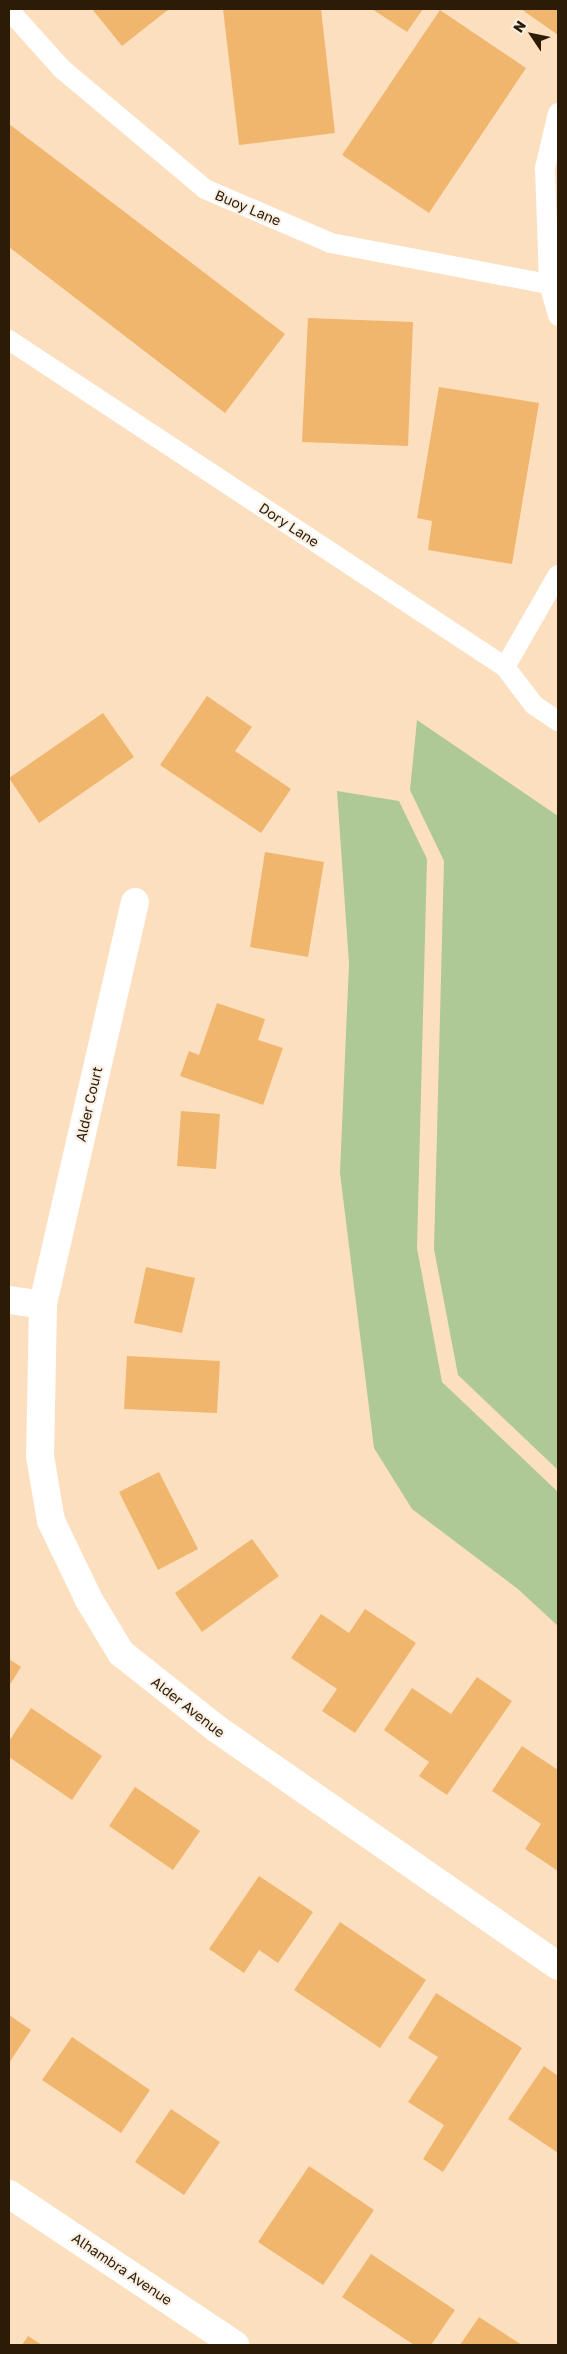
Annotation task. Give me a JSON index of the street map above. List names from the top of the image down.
{
  "streets": {
    "street": ["Alder Court", "Alder Avenue", "Alhambra Avenue"],
    "lane": ["Buoy Lane", "Dory Lane"]
  },
  "crossings": [
    ["Alder Court", "Alder Avenue"]
  ],
  "north": "top left"
}
